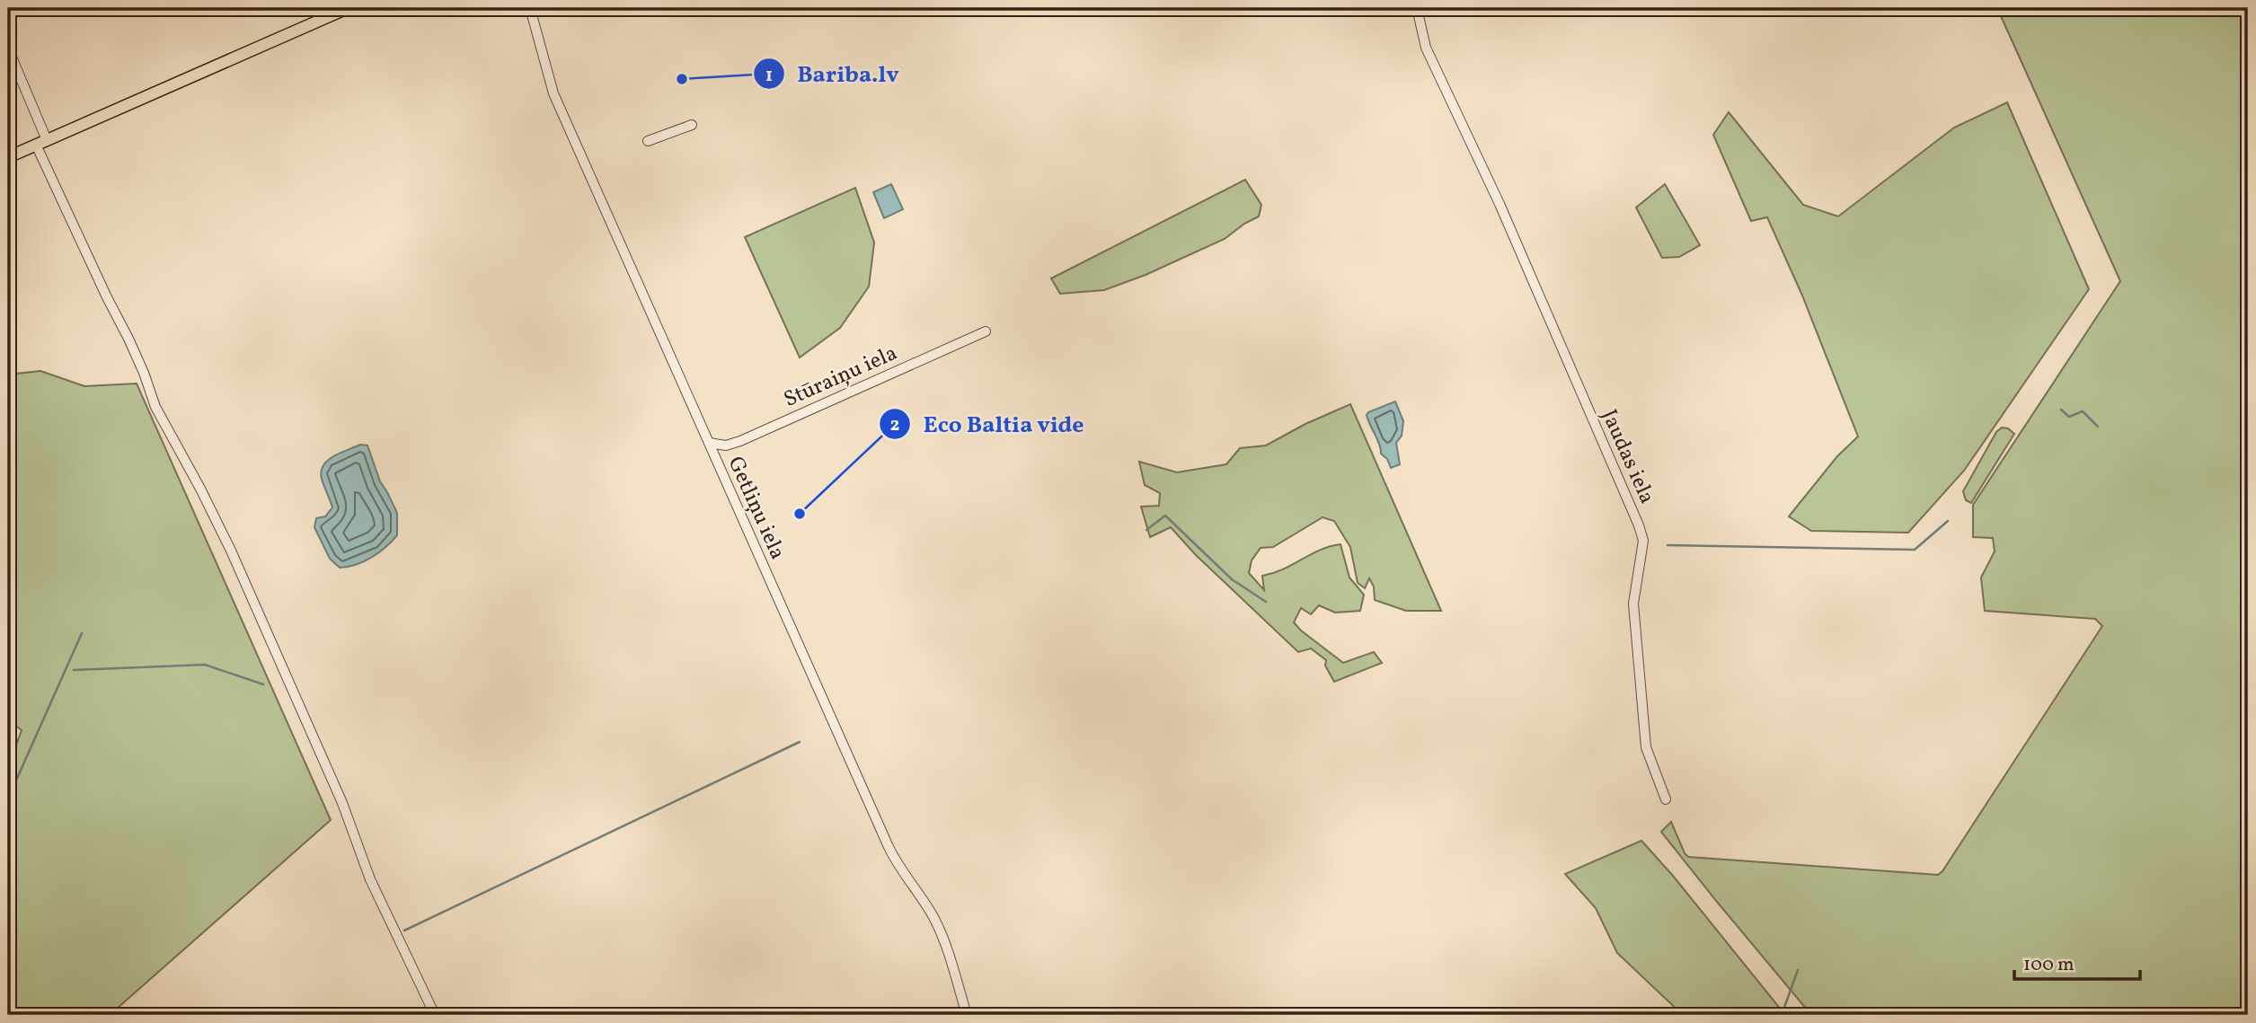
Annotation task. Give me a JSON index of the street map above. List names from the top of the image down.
{
  "streets": {
    "street": ["Stūraiņu iela", "Jaudas iela", "Getliņu iela"]
  },
  "crossings": [
    ["Stūraiņu iela", "Getliņu iela"]
  ],
  "places": ["Bariba.lv", "Eco Baltia vide"],
  "scale_bar": "100 m"
}
